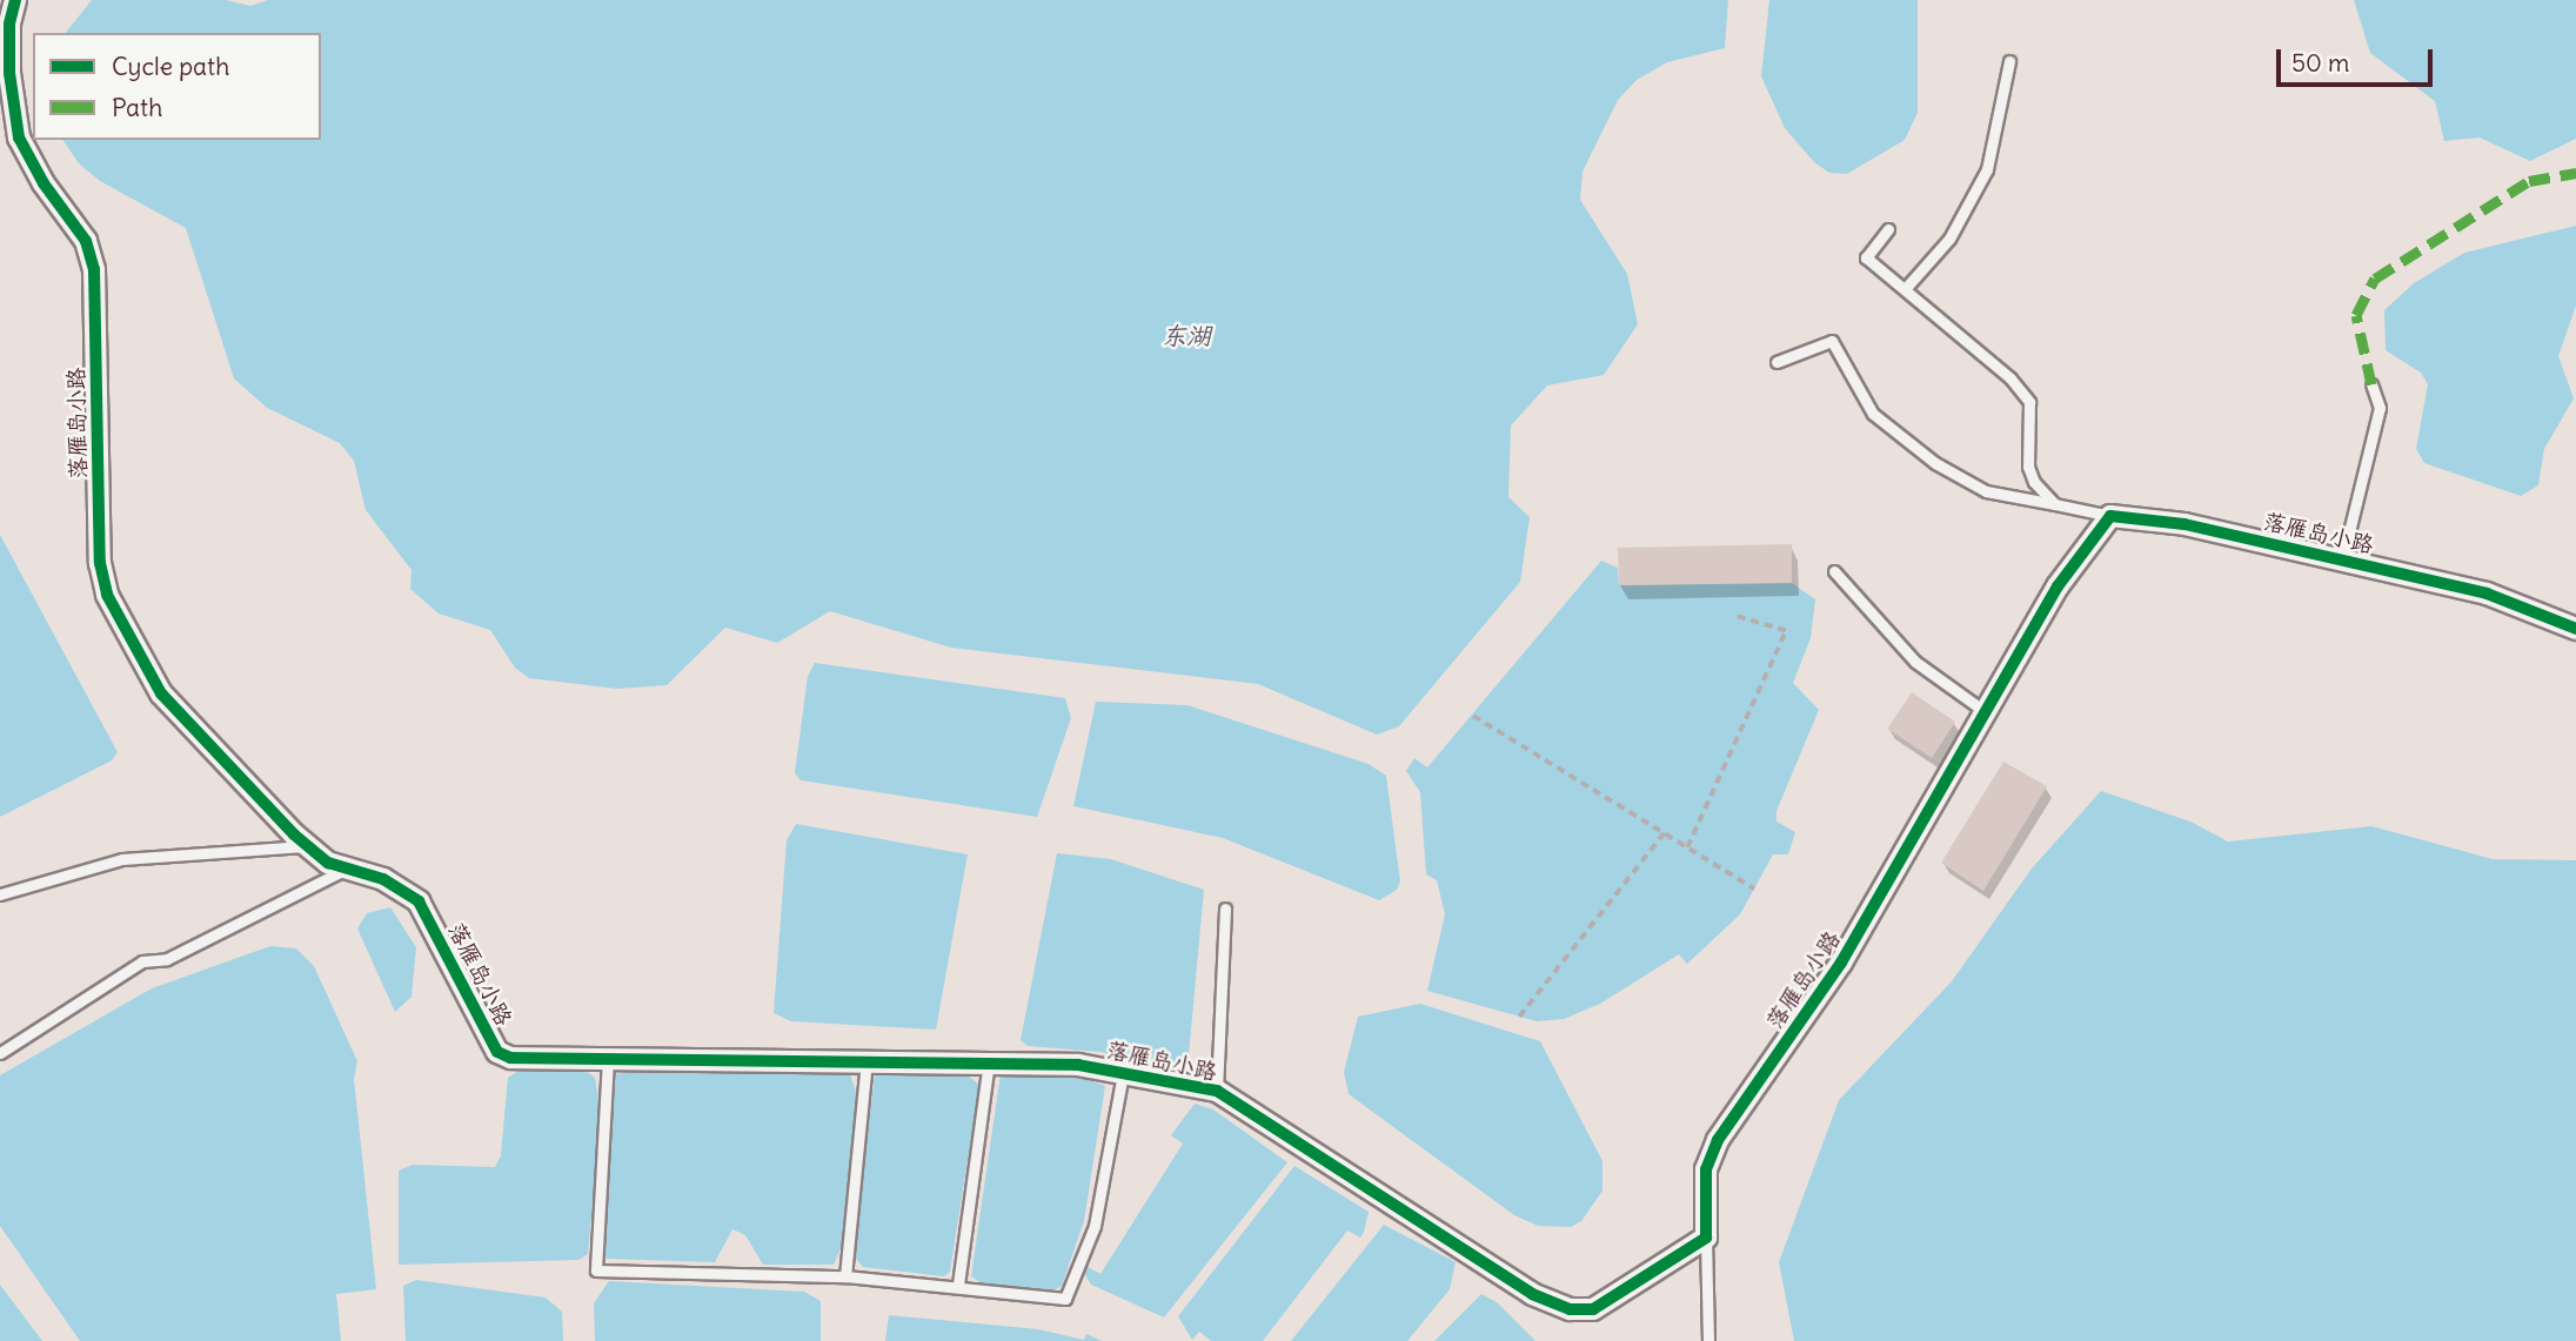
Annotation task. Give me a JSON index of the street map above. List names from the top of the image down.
{
  "streets": {
    "street": ["落雁岛小路"]
  },
  "water": ["东湖"],
  "legend": ["Cycle path", "Path"],
  "scale_bar": "50 m"
}
